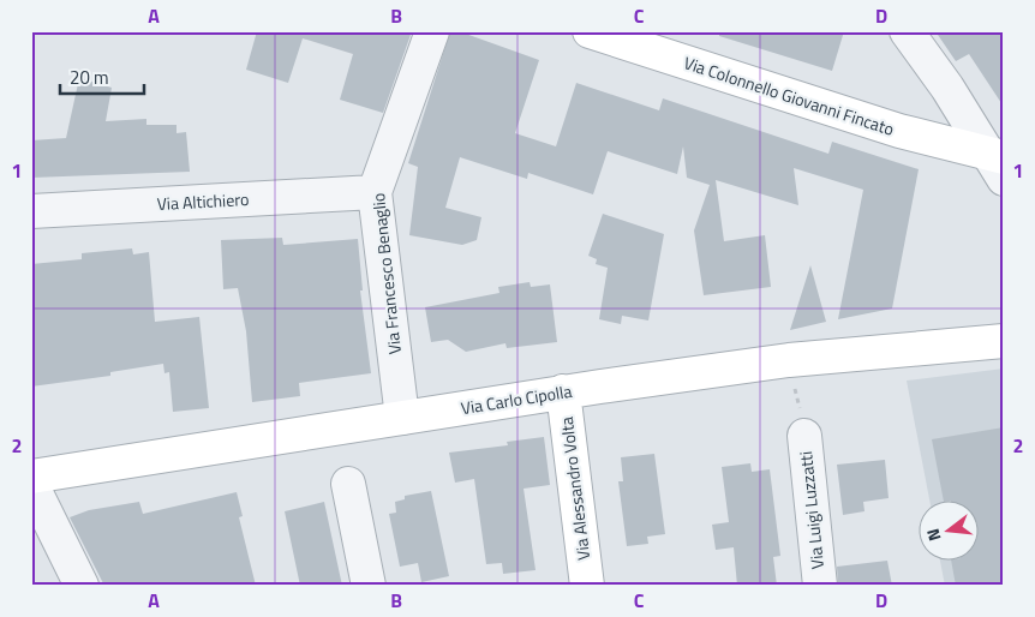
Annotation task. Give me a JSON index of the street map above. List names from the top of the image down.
{
  "streets": {
    "street": [
      "Via Colonnello Giovanni Fincato",
      "Via Altichiero",
      "Via Francesco Benaglio",
      "Via Carlo Cipolla",
      "Via Alessandro Volta",
      "Via Luigi Luzzatti"
    ]
  },
  "crossings": [
    ["Via Altichiero", "Via Francesco Benaglio"],
    ["Via Francesco Benaglio", "Via Carlo Cipolla"],
    ["Via Carlo Cipolla", "Via Alessandro Volta"]
  ],
  "scale_bar": "20 m",
  "north": "left",
  "grid": {
    "columns": [
      "A",
      "B",
      "C",
      "D"
    ],
    "rows": ["1", "2"]
  }
}
